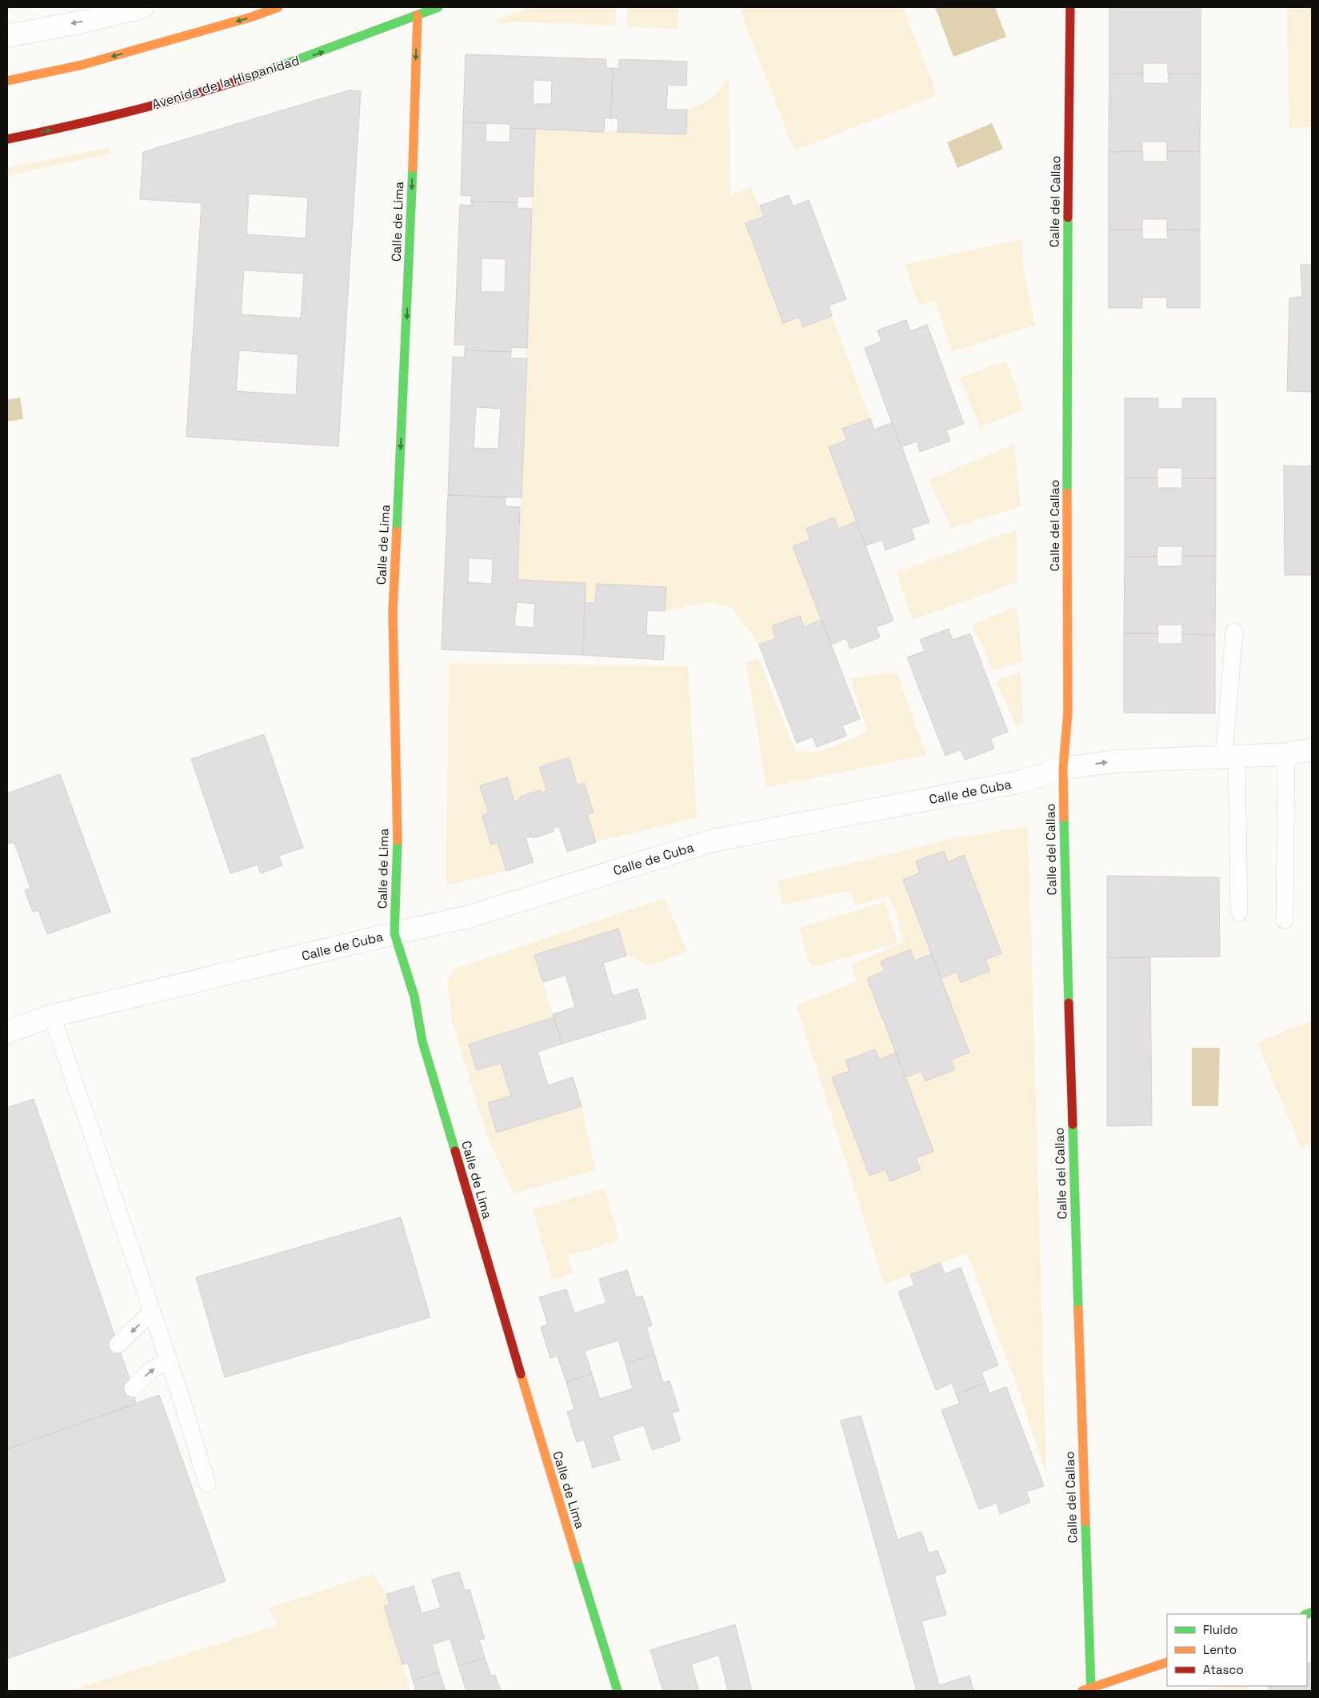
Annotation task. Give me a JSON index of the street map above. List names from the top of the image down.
{
  "streets": {
    "street": [
      "Avenida de la Hispanidad",
      "Calle del Callao",
      "Calle de Lima",
      "Calle de Cuba"
    ]
  },
  "crossings": [
    ["Avenida de la Hispanidad", "Calle de Lima"],
    ["Calle del Callao", "Calle de Cuba"],
    ["Calle de Lima", "Calle de Cuba"]
  ],
  "one_way": ["Calle de Lima"],
  "legend": ["Fluido", "Lento", "Atasco"]
}
